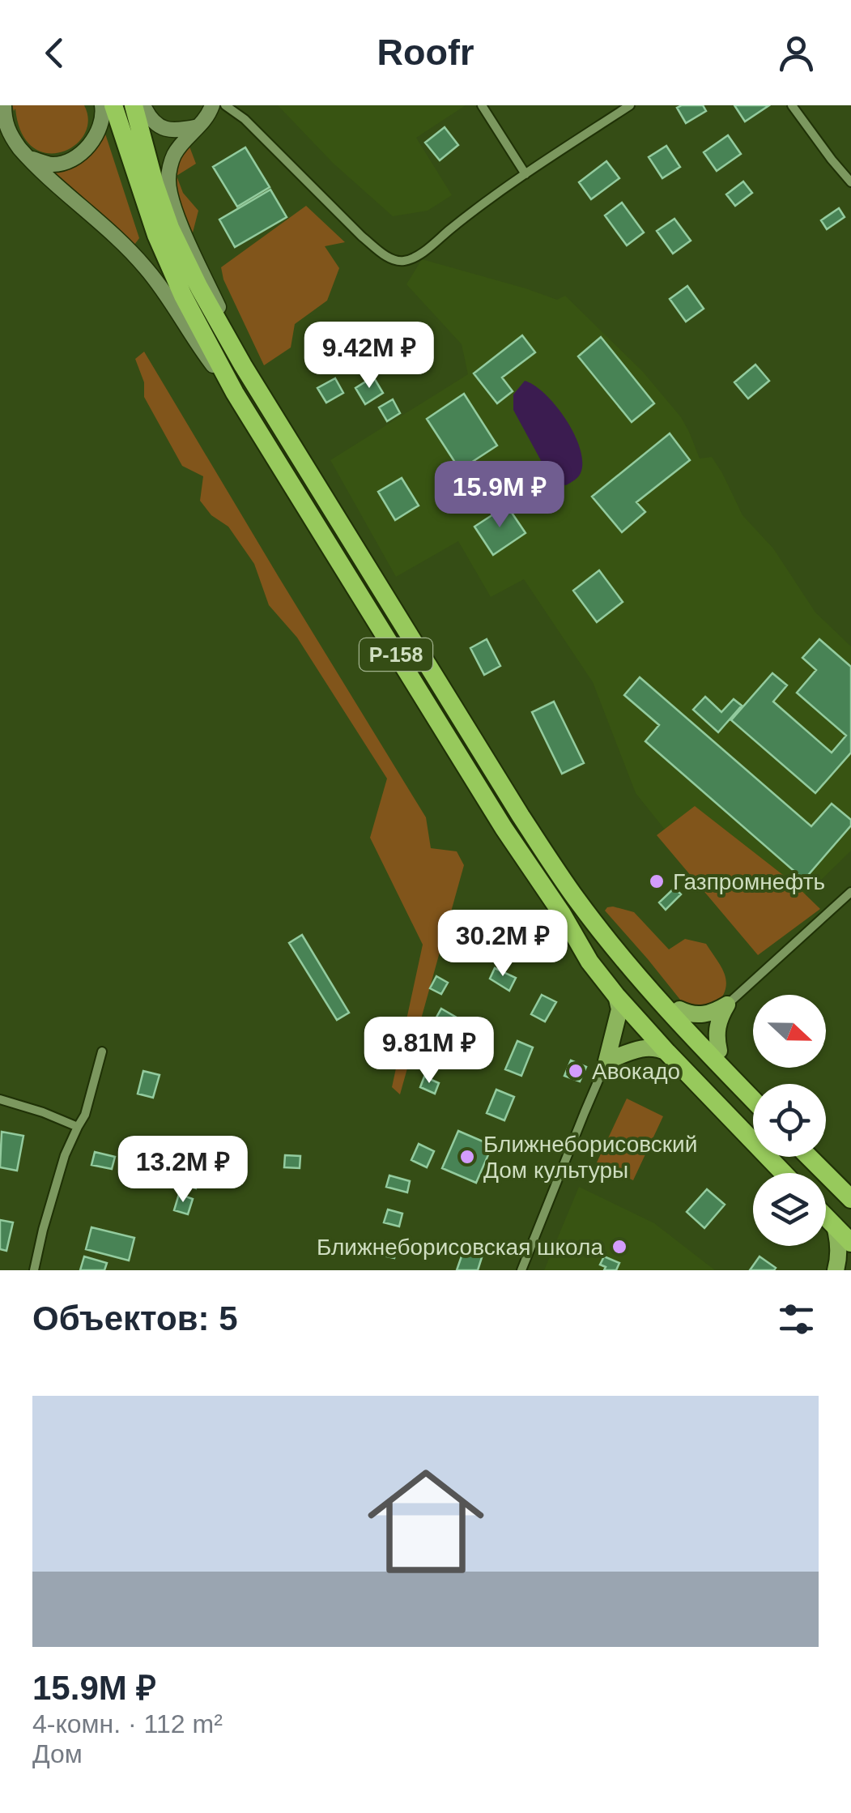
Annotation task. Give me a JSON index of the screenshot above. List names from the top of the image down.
{
  "streets": {
    "highway": ["Р-158"]
  },
  "places": [
    "Газпромнефть",
    "Авокадо",
    "Ближнеборисовский Дом культуры",
    "Ближнеборисовская школа"
  ],
  "north": "right",
  "page": {
    "header": "Roofr",
    "price": [
      "9.42M ₽",
      "15.9M ₽",
      "30.2M ₽",
      "9.81M ₽",
      "13.2M ₽"
    ],
    "heading": "Объектов: 5",
    "list": [
      {
        "name": "15.9M ₽",
        "note": "4-комн. · 112 m² · Дом"
      }
    ]
  }
}
